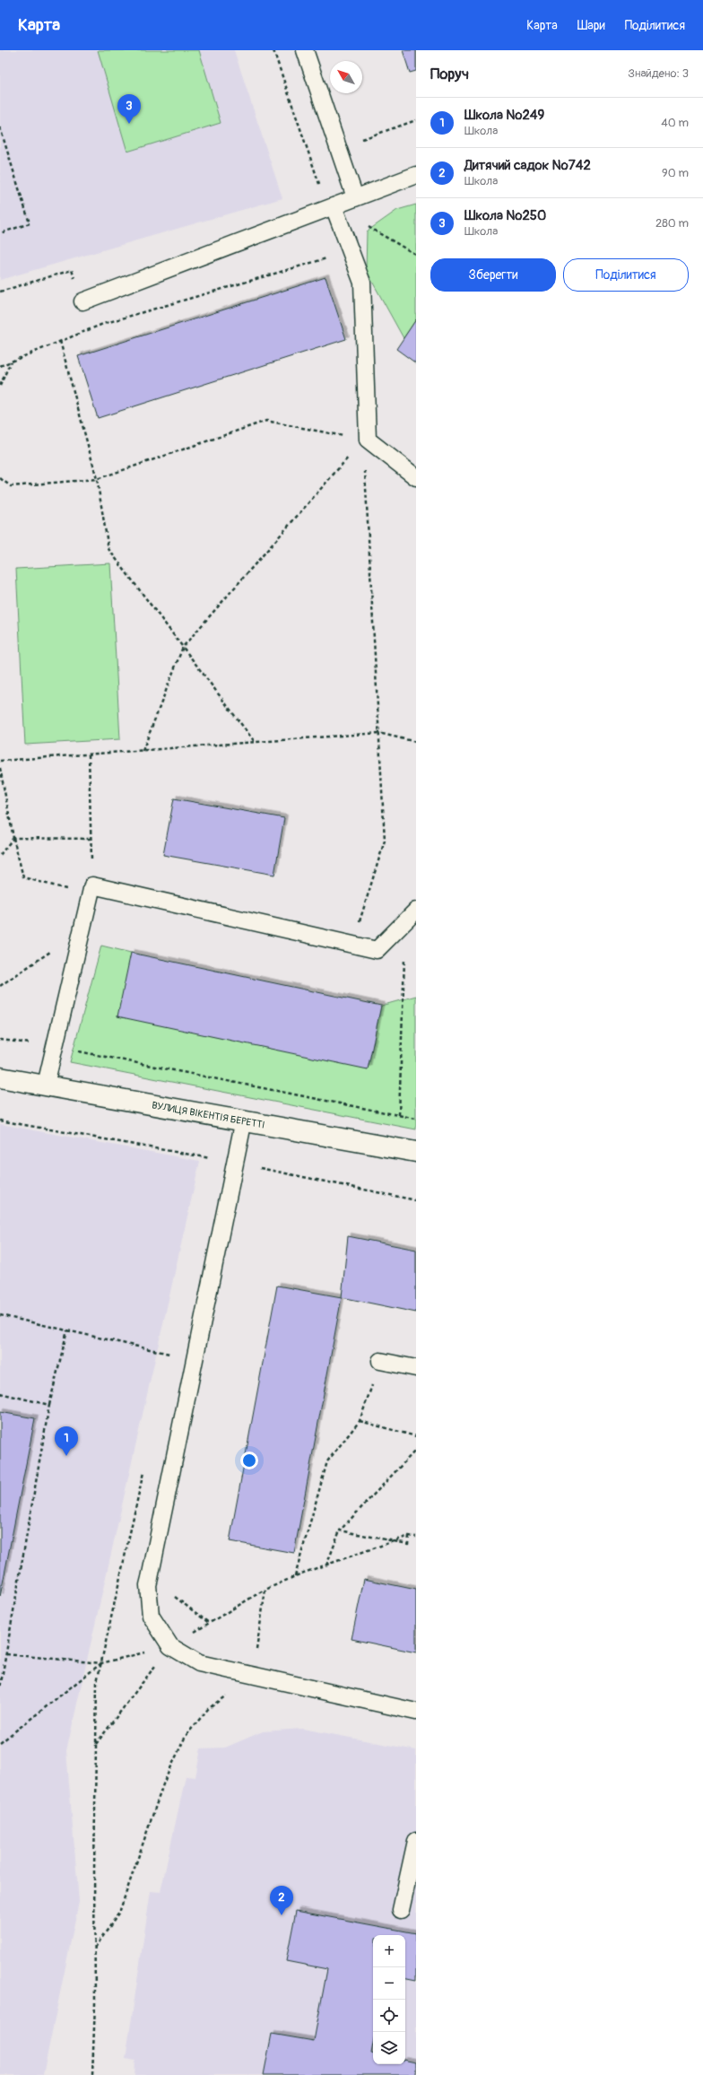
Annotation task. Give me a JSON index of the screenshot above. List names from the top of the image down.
{
  "streets": {
    "street": ["ВУЛИЦЯ ВІКЕНТІЯ БЕРЕТТІ"]
  },
  "north": "top left",
  "page": {
    "header": "Карта",
    "nav": ["Карта", "Шари", "Поділитися"],
    "heading": ["Поруч", "Знайдено: 3"],
    "pins": ["3", "1", "2"],
    "list": [
      {
        "mark": "1",
        "name": "Школа №249",
        "note": "Школа",
        "value": "40 m"
      },
      {
        "mark": "2",
        "name": "Дитячий садок №742",
        "note": "Школа",
        "value": "90 m"
      },
      {
        "mark": "3",
        "name": "Школа №250",
        "note": "Школа",
        "value": "280 m"
      }
    ],
    "buttons": ["Зберегти", "Поділитися"],
    "map_buttons": ["+", "−"]
  }
}
